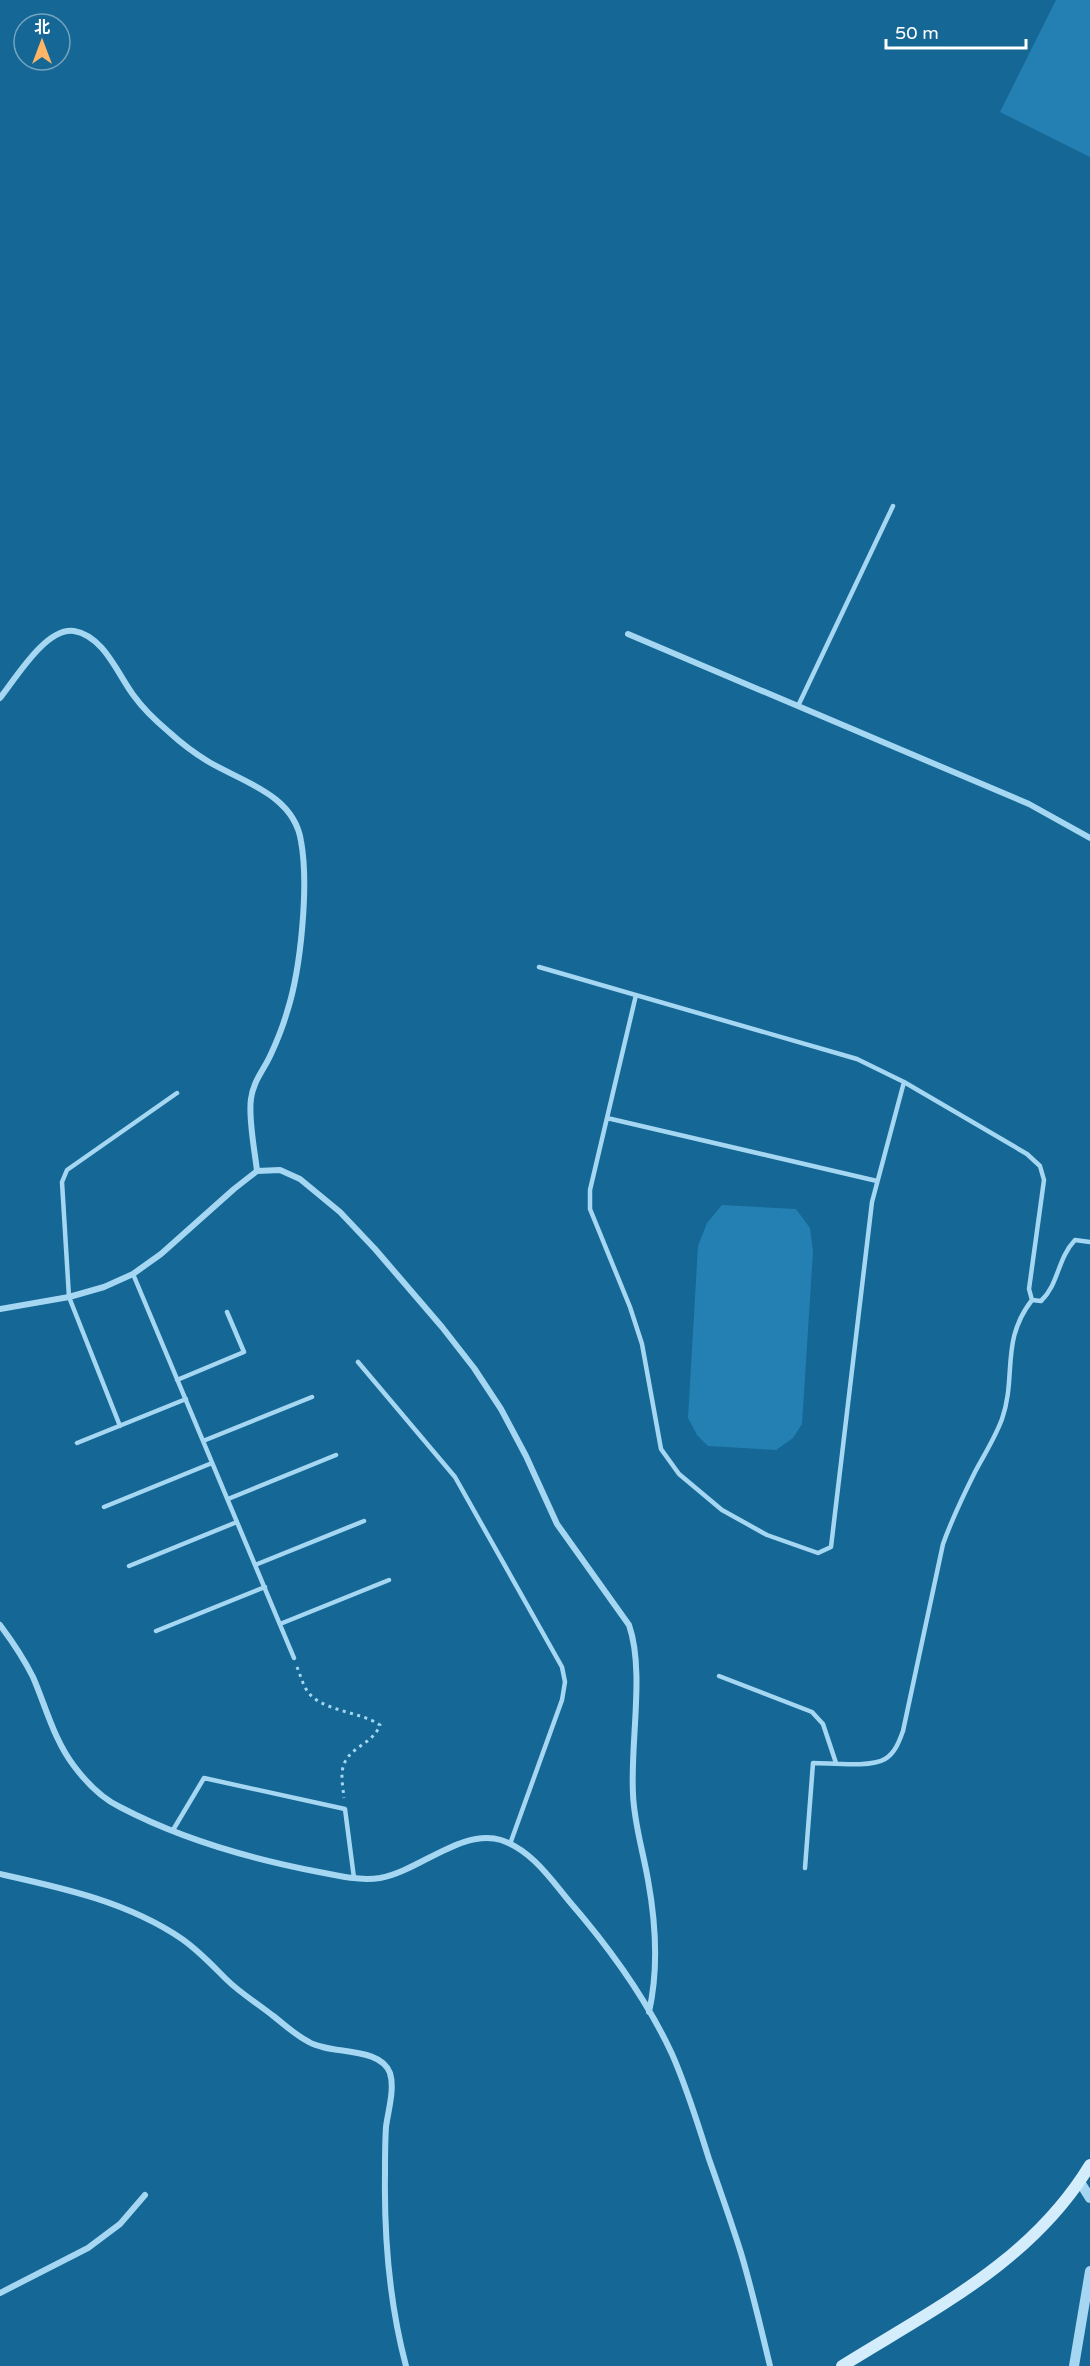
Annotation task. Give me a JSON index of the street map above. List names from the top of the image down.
{
  "scale_bar": "50 m",
  "north": "top"
}
